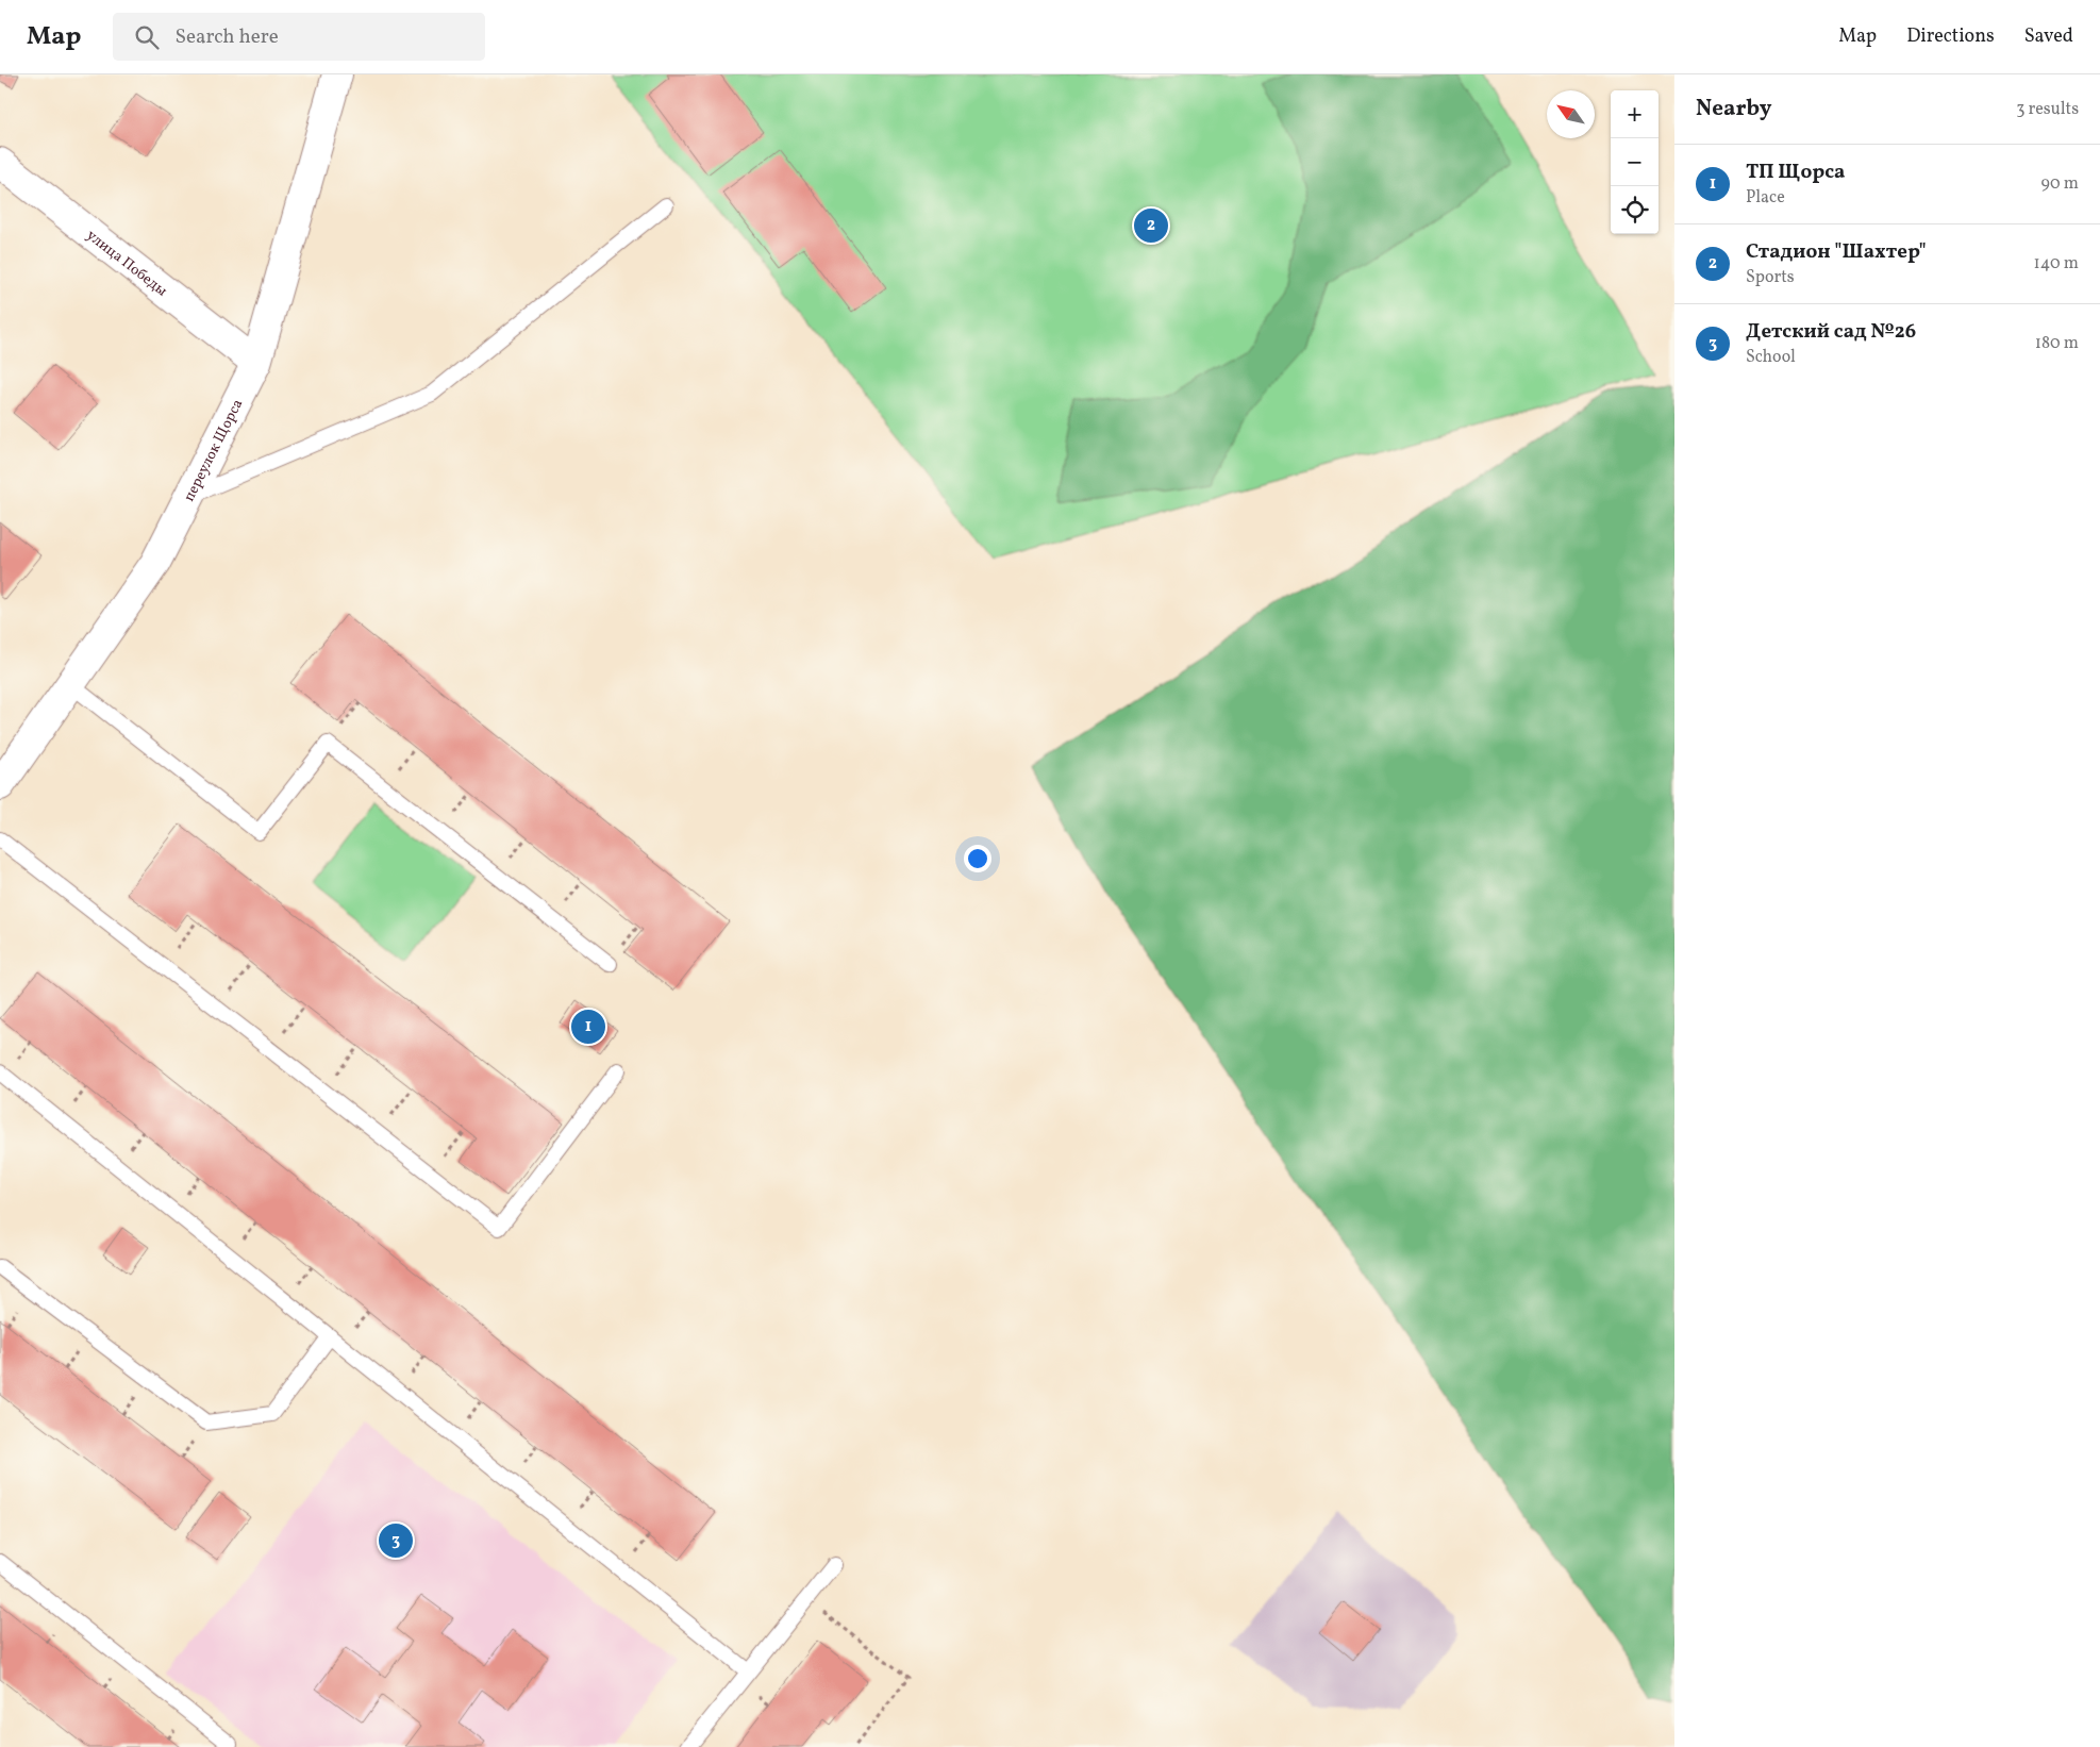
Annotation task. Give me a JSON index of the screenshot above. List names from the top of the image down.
{
  "streets": {
    "street": ["улица Победы", "переулок Щорса"]
  },
  "crossings": [
    ["улица Победы", "переулок Щорса"]
  ],
  "north": "top left",
  "page": {
    "header": "Map",
    "search": "Search here",
    "nav": ["Map", "Directions", "Saved"],
    "heading": ["Nearby", "3 results"],
    "map_buttons": ["+", "−"],
    "list": [
      {
        "mark": "1",
        "name": "ТП Щорса",
        "note": "Place",
        "value": "90 m"
      },
      {
        "mark": "2",
        "name": "Стадион \"Шахтер\"",
        "note": "Sports",
        "value": "140 m"
      },
      {
        "mark": "3",
        "name": "Детский сад №26",
        "note": "School",
        "value": "180 m"
      }
    ],
    "pins": ["2", "1", "3"]
  }
}
